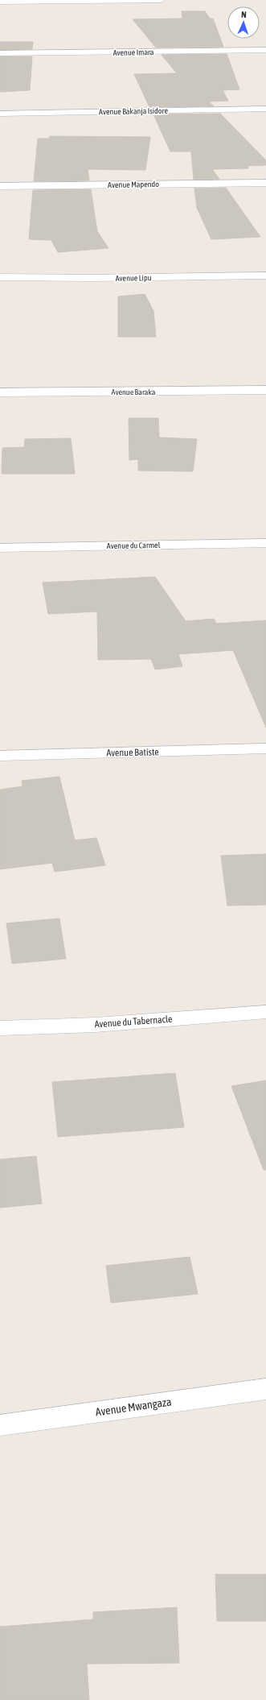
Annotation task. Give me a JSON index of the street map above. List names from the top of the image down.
{
  "streets": {
    "street": [
      "Avenue Imara",
      "Avenue Bakanja Isidore",
      "Avenue Mapendo",
      "Avenue Lipu",
      "Avenue Baraka",
      "Avenue du Carmel",
      "Avenue Batiste",
      "Avenue du Tabernacle",
      "Avenue Mwangaza"
    ]
  },
  "north": "top"
}
